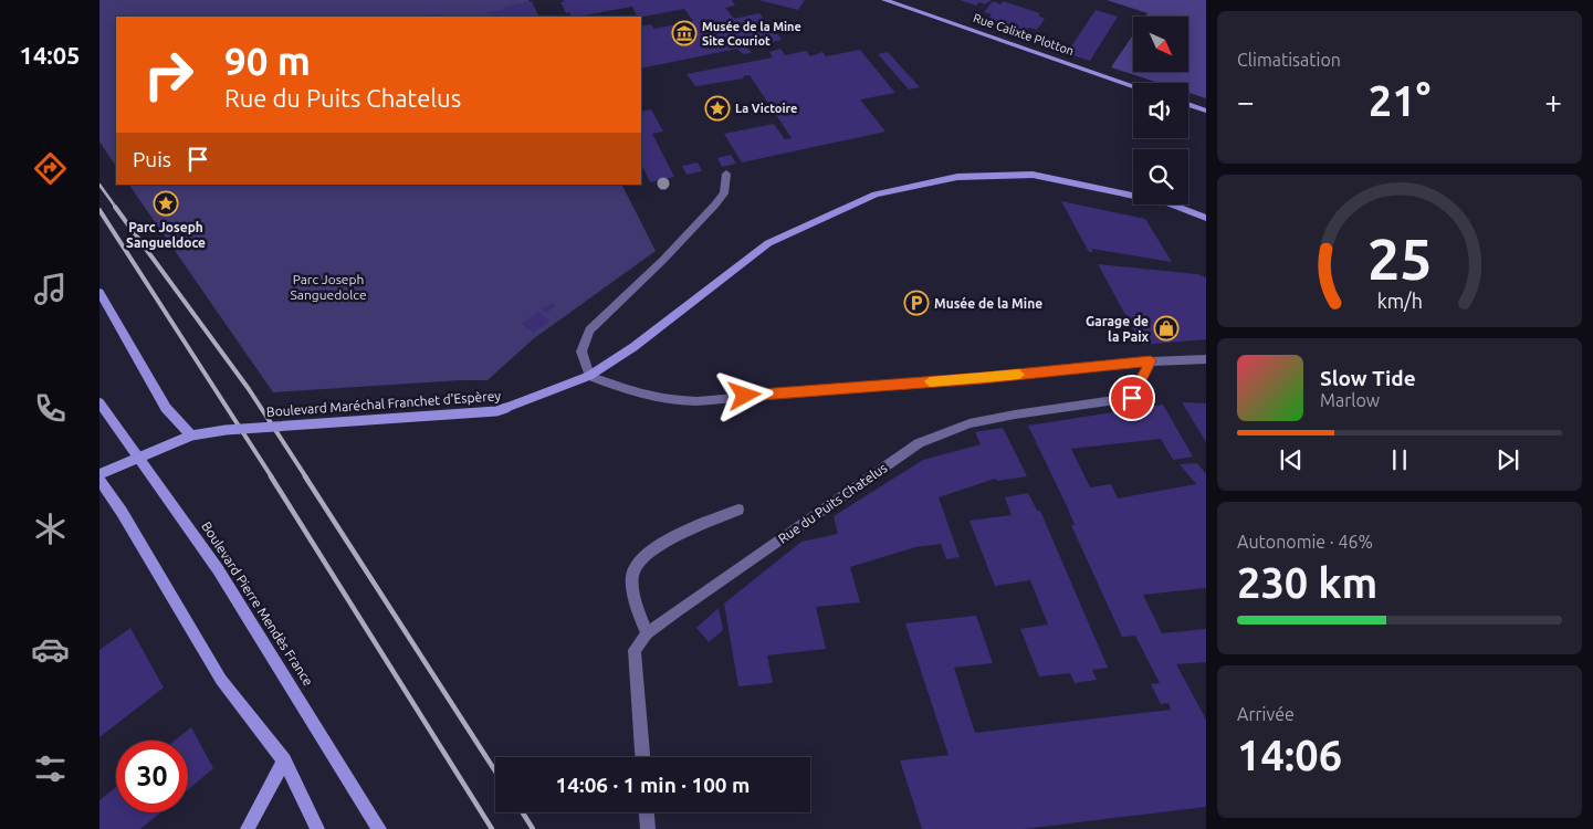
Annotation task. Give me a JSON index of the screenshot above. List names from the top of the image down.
{
  "streets": {
    "main road": ["Rue Calixte Plotton", "Boulevard Maréchal Franchet d'Espèrey", "Boulevard Pierre Mendès France"],
    "street": ["Rue du Puits Chatelus"]
  },
  "parks": ["Parc Joseph Sanguedolce"],
  "places": {
    "museum": ["Musée de la Mine Site Couriot"],
    "place": ["La Victoire", "Parc Joseph Sangueldoce"],
    "parking": ["Musée de la Mine"],
    "shop": ["Garage de la Paix"]
  },
  "north": "bottom right",
  "page": {
    "tabs": "14:05",
    "tile": [
      "Climatisation",
      ["Autonomie · 46%", "230 km"],
      ["Arrivée", "14:06"]
    ],
    "turn": ["90 m", "Rue du Puits Chatelus"],
    "heat": ["−", "21°", "+"],
    "then": "Puis",
    "song": ["Slow Tide", "Marlow"],
    "limit": "30",
    "trip": "14:06 · 1 min · 100 m",
    "gauge": ["25", "km/h"]
  }
}
